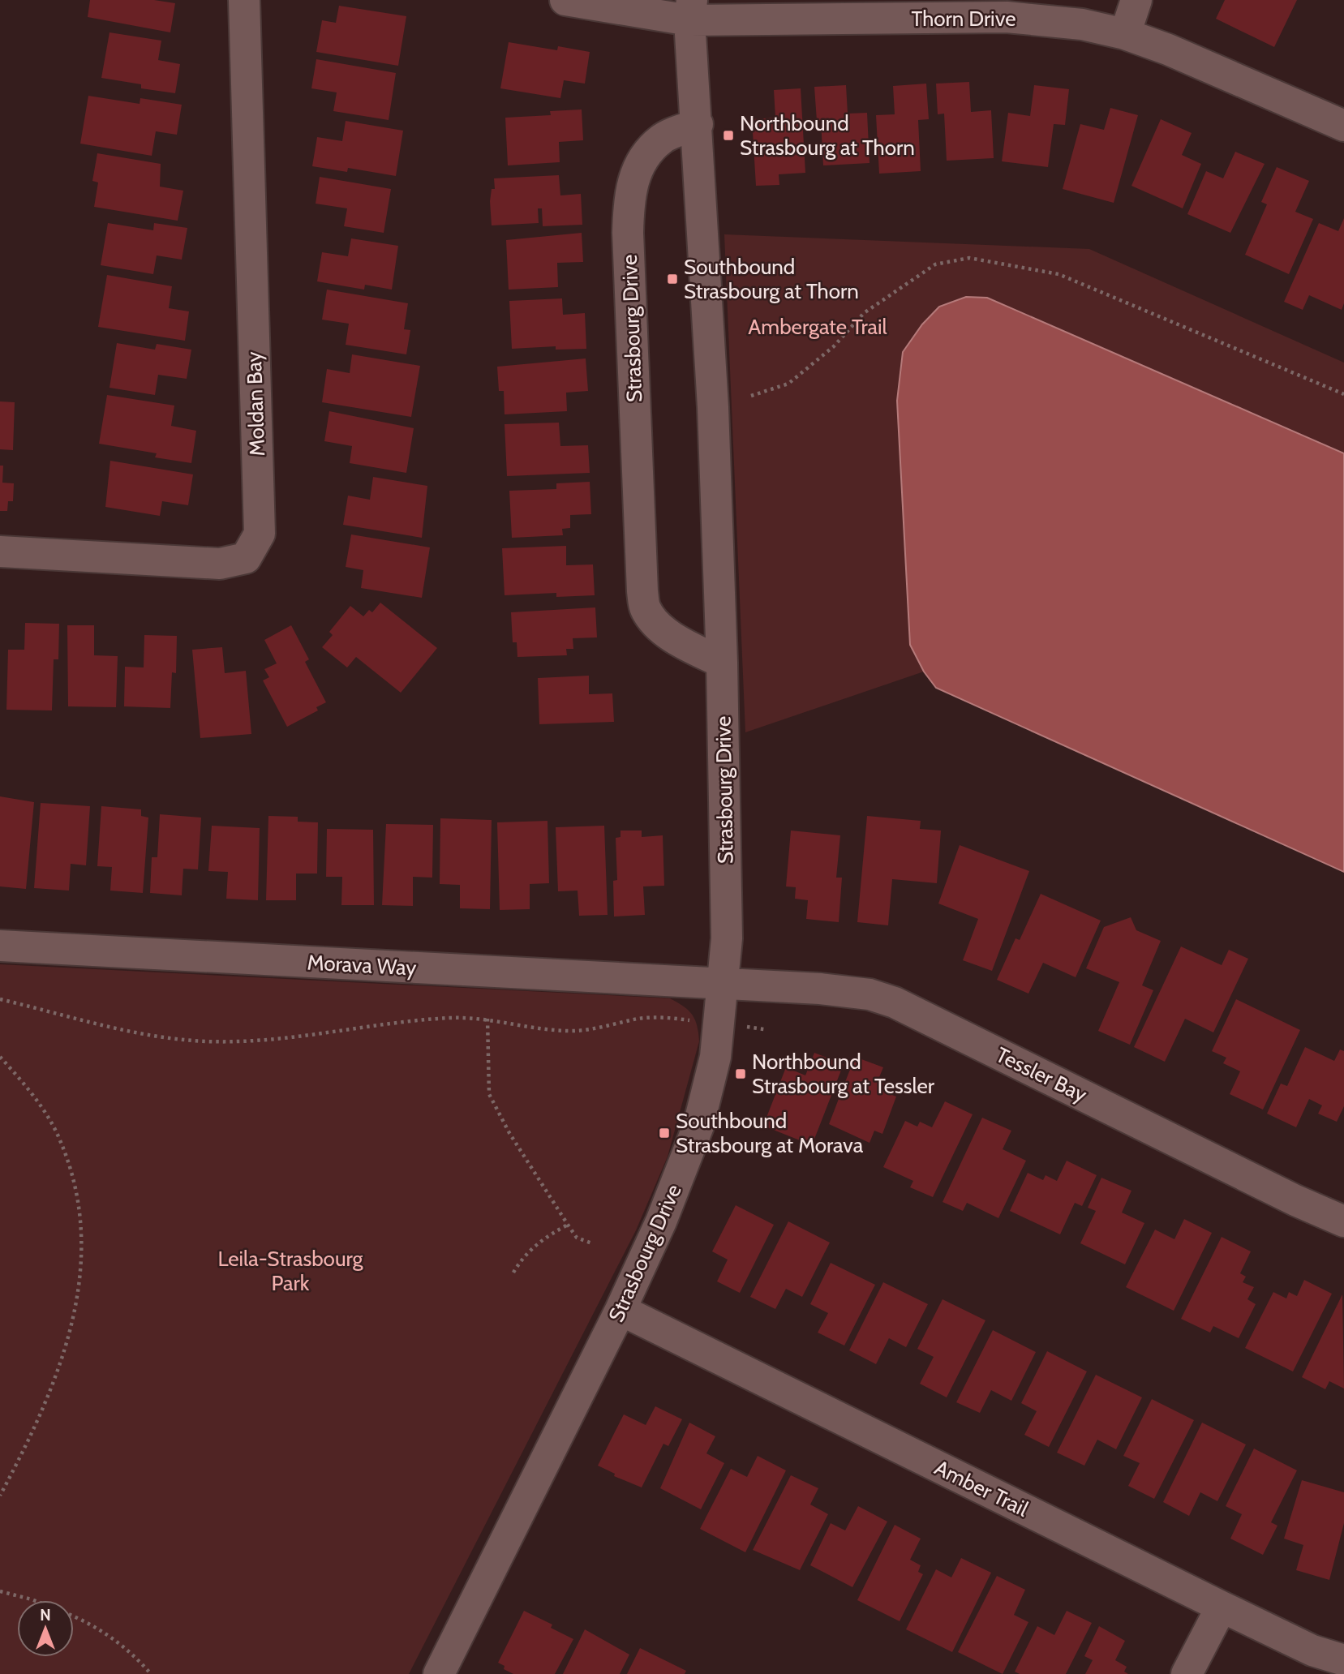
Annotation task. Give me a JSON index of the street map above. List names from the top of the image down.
{
  "streets": {
    "street": [
      "Thorn Drive",
      "Strasbourg Drive",
      "Moldan Bay",
      "Morava Way",
      "Tessler Bay",
      "Amber Trail"
    ]
  },
  "crossings": [
    ["Thorn Drive", "Strasbourg Drive"],
    ["Strasbourg Drive", "Morava Way"],
    ["Strasbourg Drive", "Tessler Bay"],
    ["Strasbourg Drive", "Amber Trail"],
    ["Morava Way", "Tessler Bay"]
  ],
  "parks": ["Ambergate Trail", "Leila-Strasbourg Park"],
  "places": {
    "transit": [
      "Northbound Strasbourg at Thorn",
      "Southbound Strasbourg at Thorn",
      "Northbound Strasbourg at Tessler",
      "Southbound Strasbourg at Morava"
    ]
  },
  "north": "top"
}
